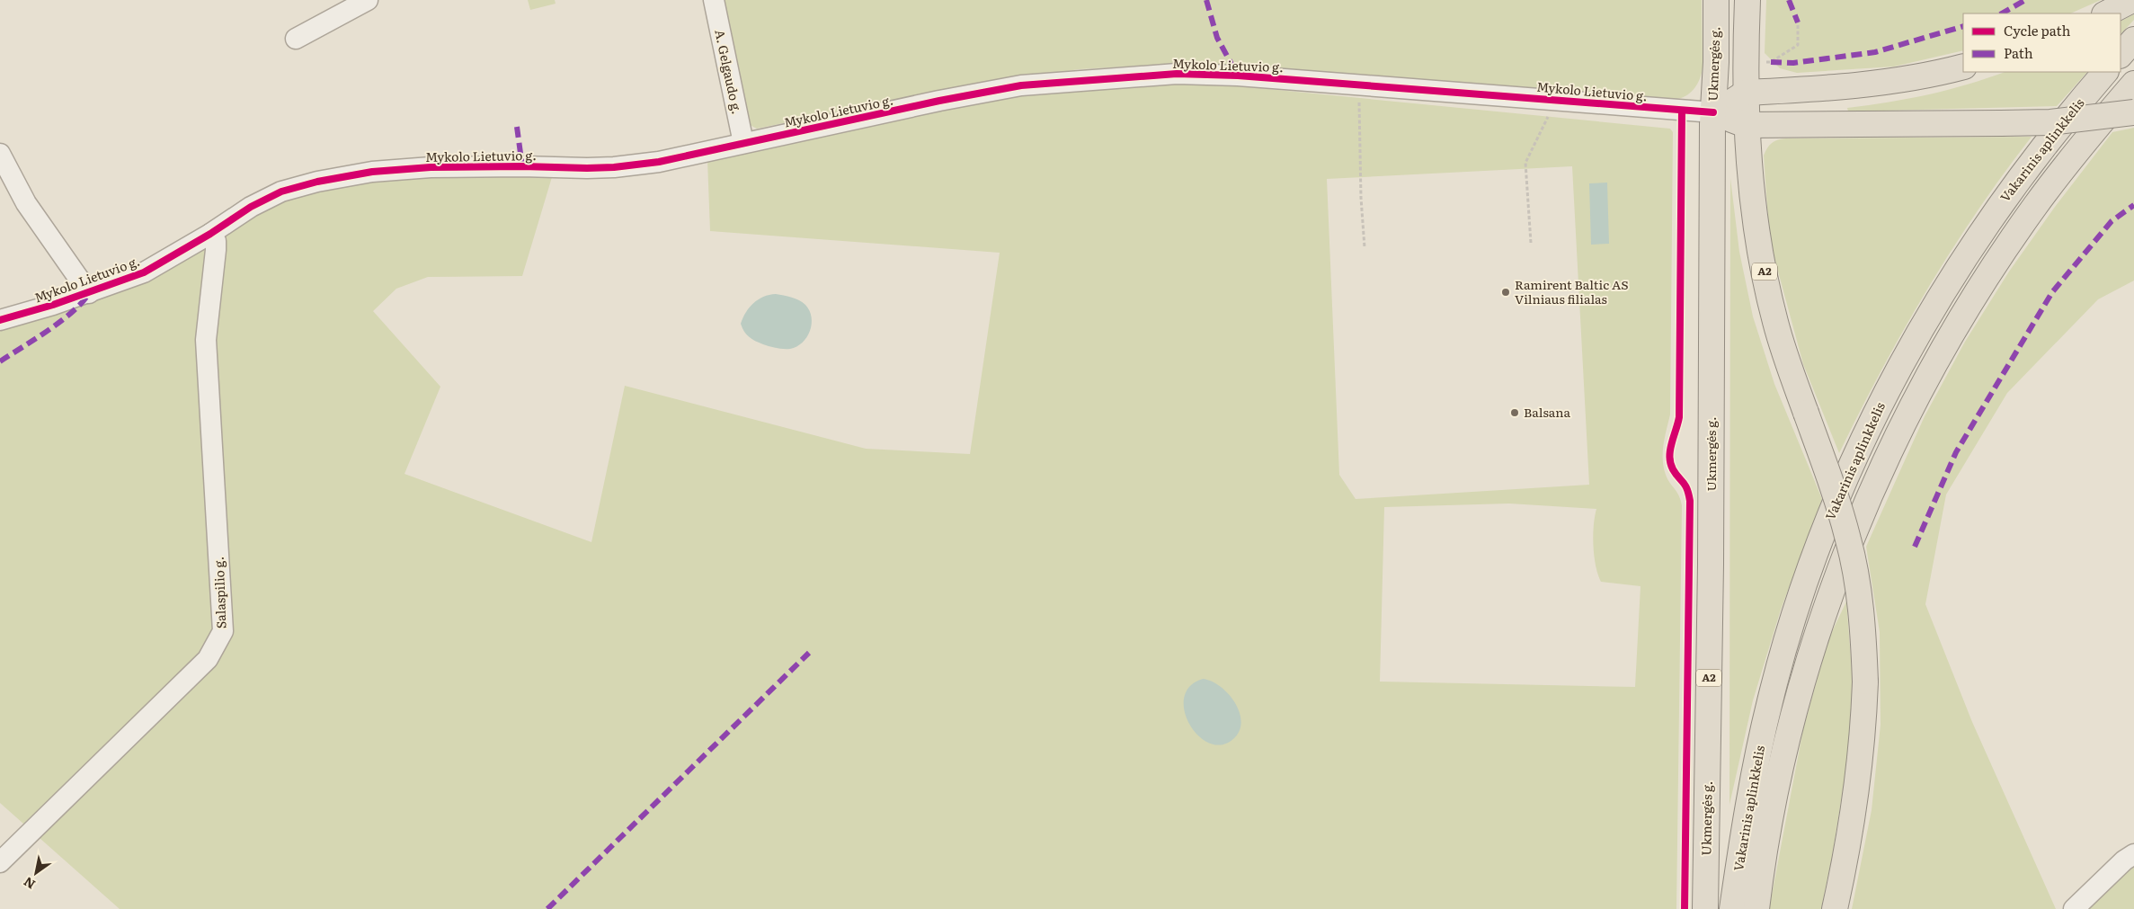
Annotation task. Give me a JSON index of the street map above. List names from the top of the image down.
{
  "streets": {
    "highway": ["Ukmergės g.", "Vakarinis aplinkkelis", "A2"],
    "street": ["Mykolo Lietuvio g.", "A. Gelgaudo g.", "Salaspilio g."]
  },
  "crossings": [
    ["Ukmergės g.", "Mykolo Lietuvio g."],
    ["Mykolo Lietuvio g.", "A. Gelgaudo g."],
    ["Mykolo Lietuvio g.", "Salaspilio g."]
  ],
  "places": ["Ramirent Baltic AS Vilniaus filialas", "Balsana"],
  "legend": ["Cycle path", "Path"],
  "north": "bottom left"
}
